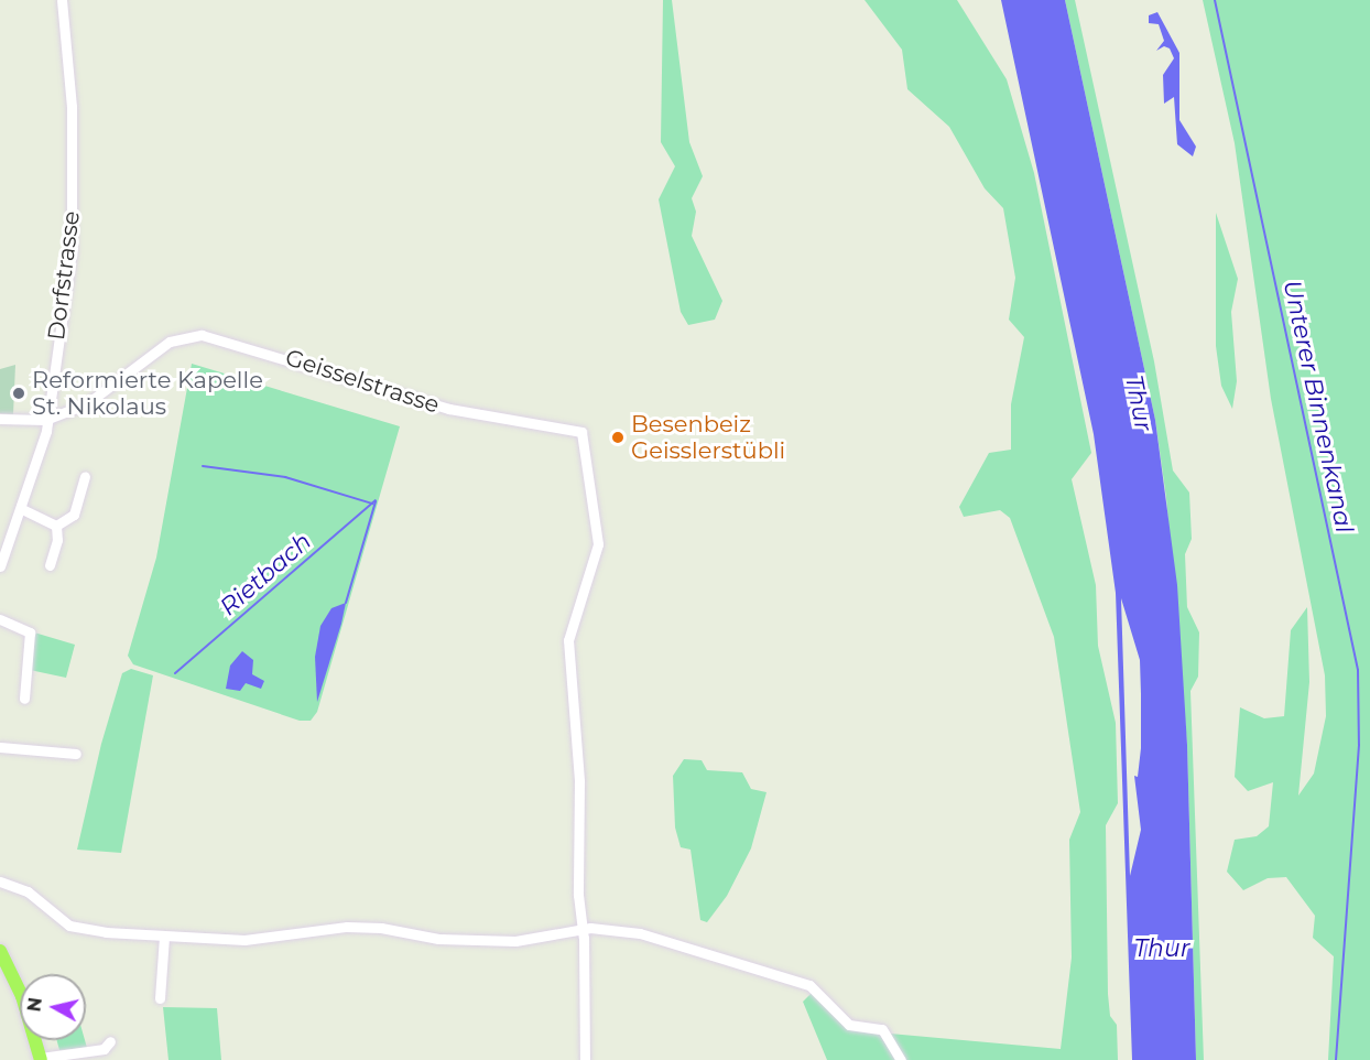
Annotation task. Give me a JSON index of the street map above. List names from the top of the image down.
{
  "streets": {
    "street": ["Dorfstrasse", "Geisselstrasse"]
  },
  "crossings": [
    ["Dorfstrasse", "Geisselstrasse"]
  ],
  "water": ["Thur", "Unterer Binnenkanal", "Rietbach"],
  "places": ["Reformierte Kapelle St. Nikolaus", "Besenbeiz Geisslerstübli"],
  "north": "left"
}
